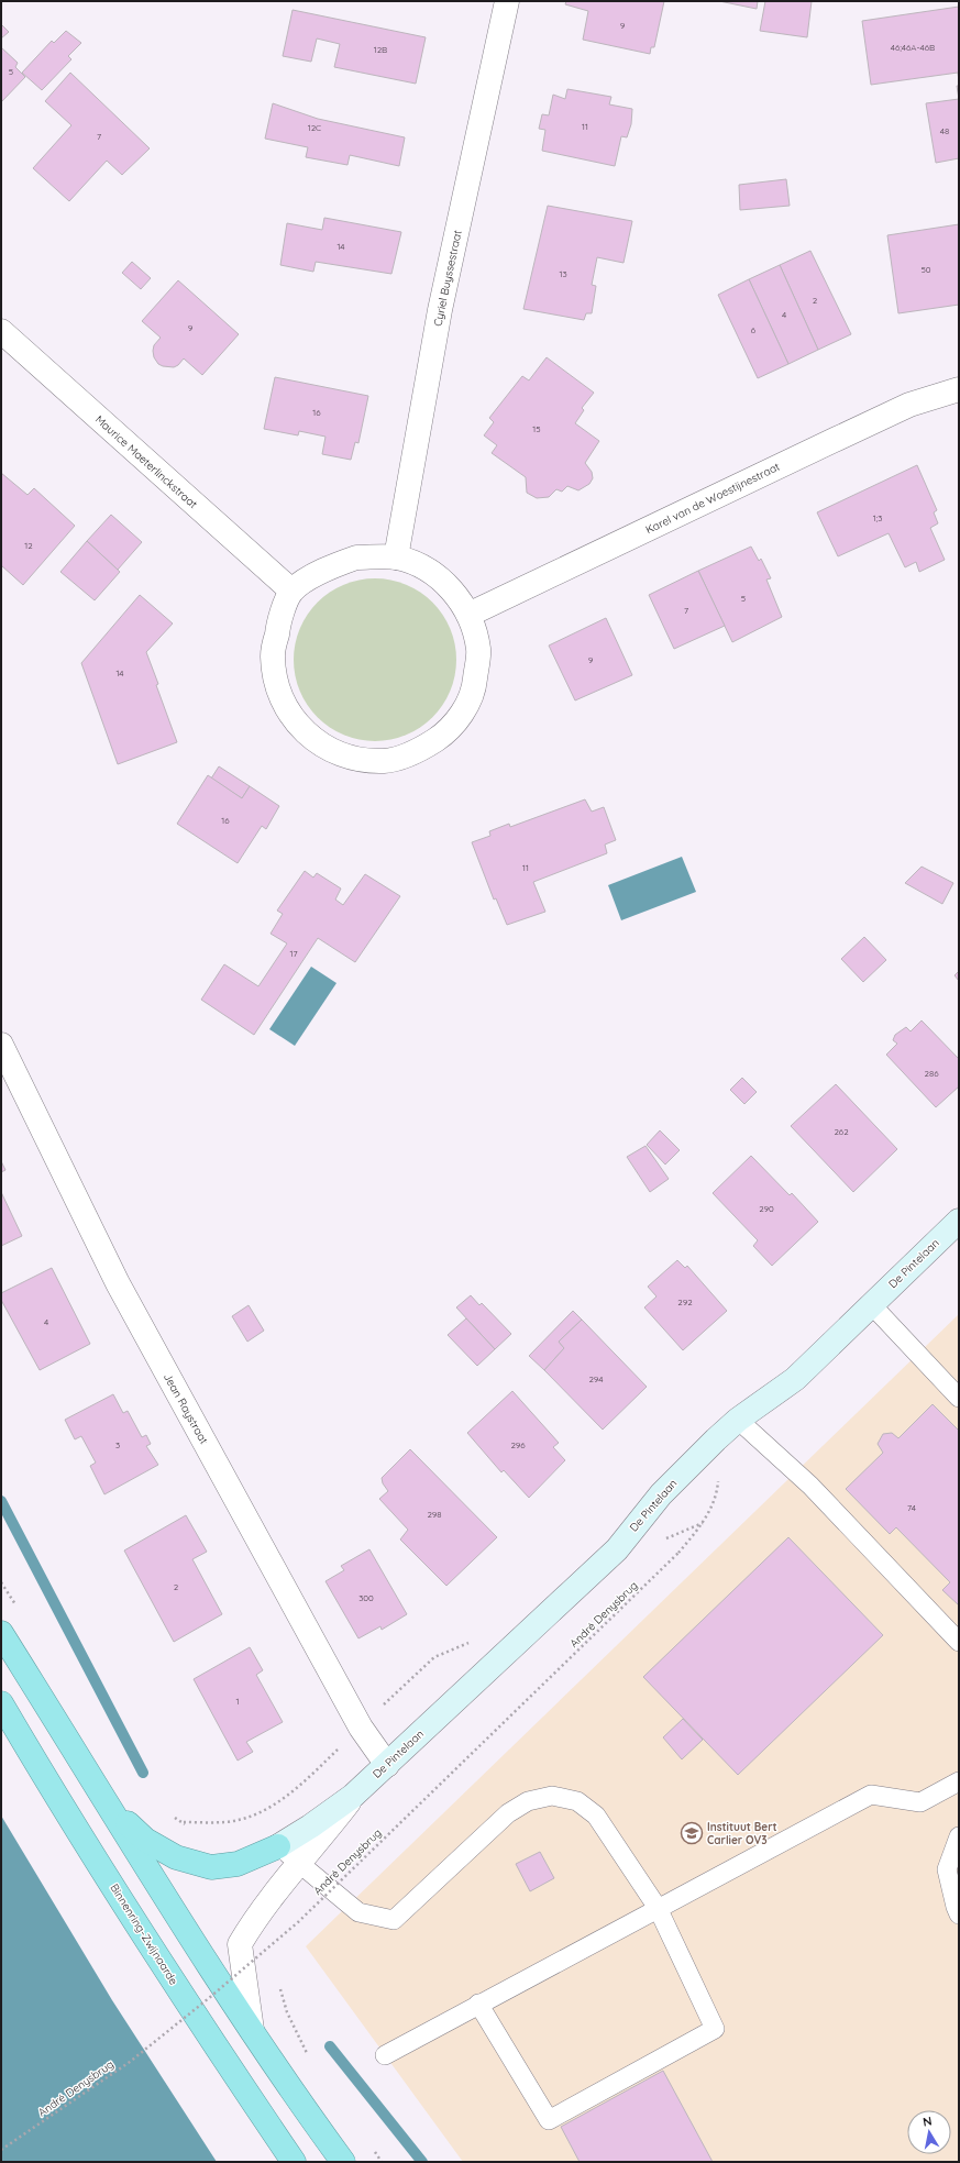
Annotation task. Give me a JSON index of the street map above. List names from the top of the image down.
{
  "streets": {
    "highway": ["Binnenring-Zwijnaarde"],
    "main road": ["De Pintelaan"],
    "street": [
      "Cyriel Buyssestraat",
      "Maurice Maeterlinckstraat",
      "Karel van de Woestijnestraat",
      "Jean Raystraat"
    ],
    "path": ["André Denysbrug"]
  },
  "crossings": [
    ["De Pintelaan", "Jean Raystraat"],
    ["De Pintelaan", "André Denysbrug"]
  ],
  "places": {
    "school or university": ["Instituut Bert Carlier OV3"]
  },
  "house_numbers": [
    "9",
    "46;46A-46B",
    "12B",
    "5",
    "11",
    "12C",
    "48",
    "7",
    "14",
    "50",
    "13",
    "2",
    "4",
    "9",
    "6",
    "16",
    "15",
    "1;3",
    "12",
    "5",
    "7",
    "9",
    "14",
    "16",
    "11",
    "17",
    "286",
    "262",
    "290",
    "292",
    "4",
    "294",
    "3",
    "296",
    "74",
    "298",
    "2",
    "300",
    "1"
  ],
  "north": "top"
}
